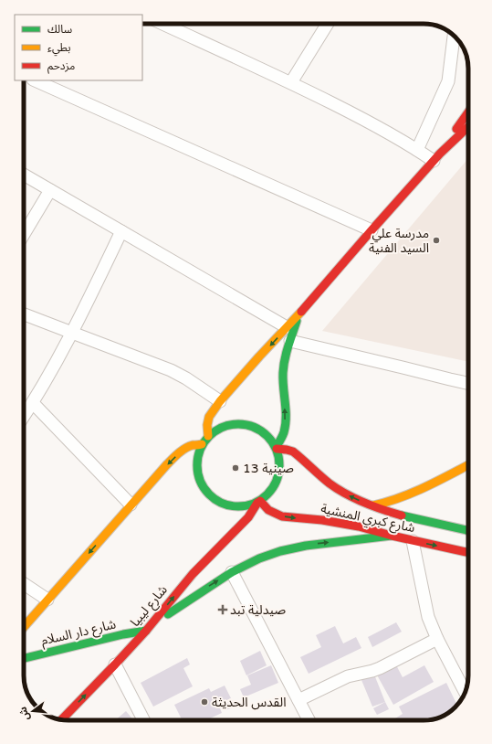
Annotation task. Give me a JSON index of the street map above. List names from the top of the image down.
{
  "streets": {
    "main road": ["شارع كبري المنشية", "شارع ليبيا", "شارع دار السلام"]
  },
  "crossings": [
    ["شارع كبري المنشية", "شارع ليبيا"],
    ["شارع ليبيا", "شارع دار السلام"]
  ],
  "places": {
    "other": ["مدرسة علي السيد الفنية", "صينية 13", "القدس الحديثة"],
    "health": ["صيدلية تبد"]
  },
  "legend": ["سالك", "بطيء", "مزدحم"],
  "north": "left"
}
